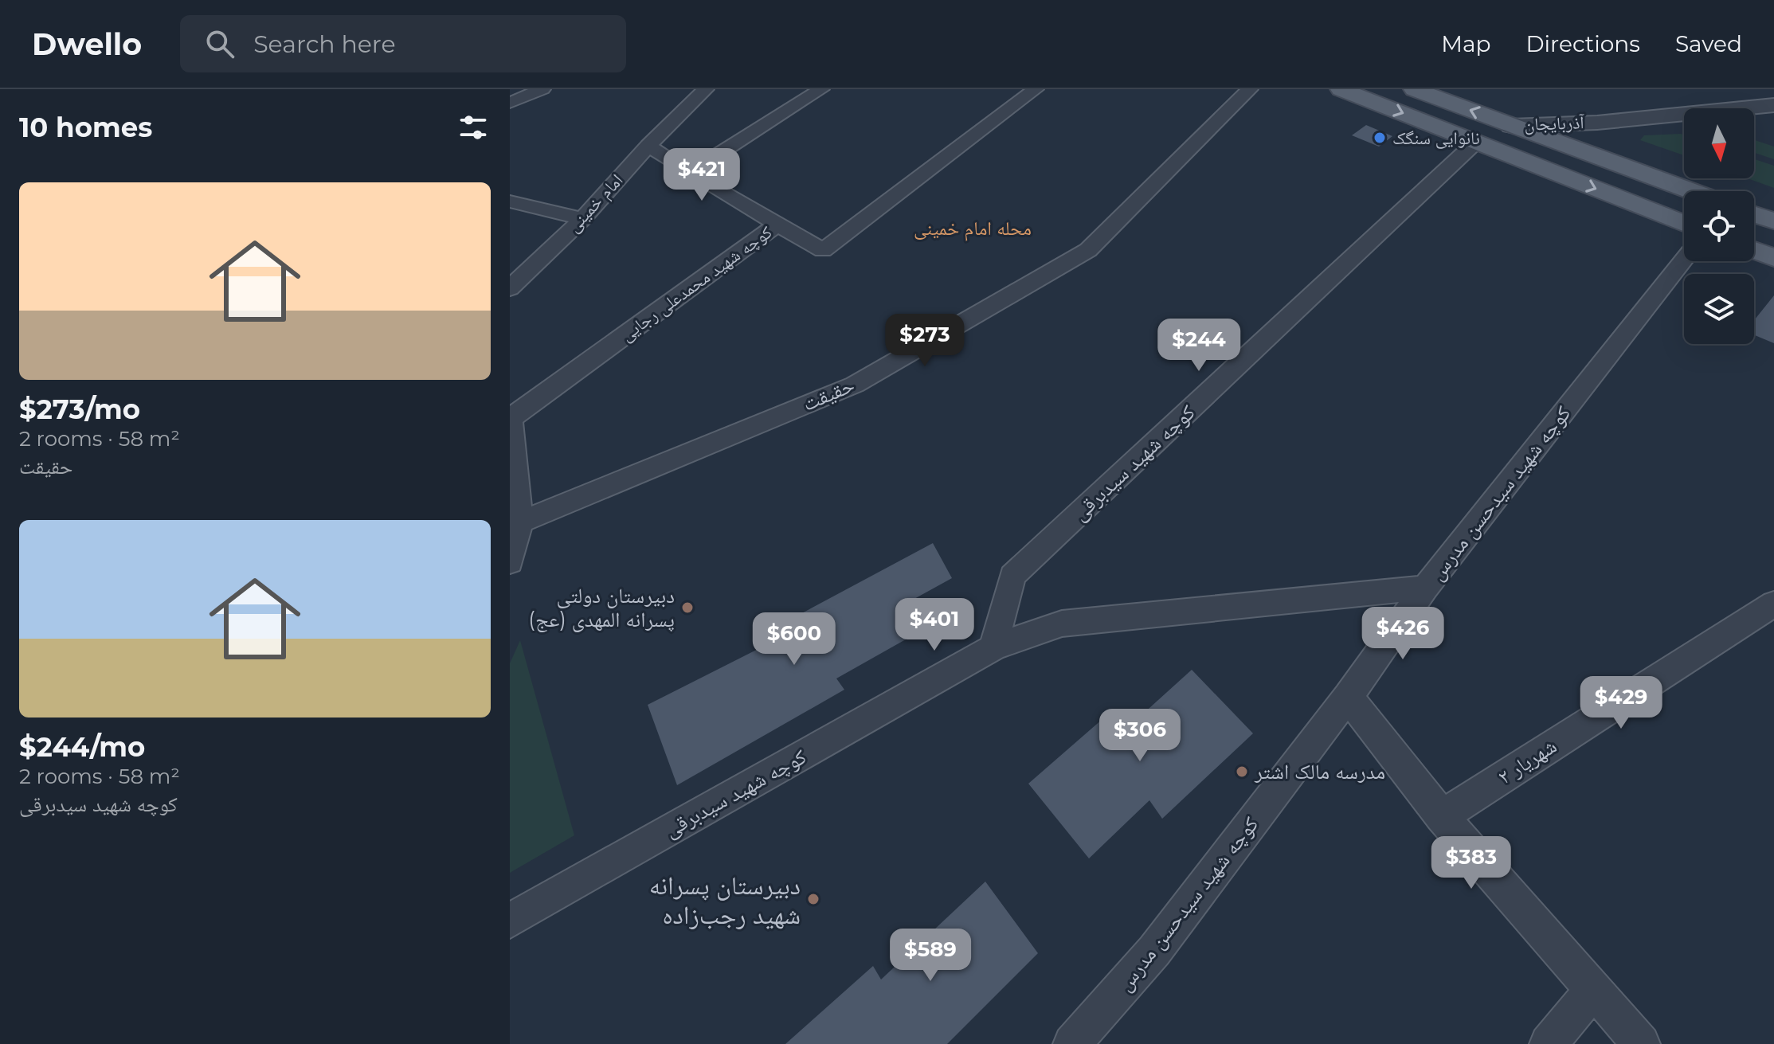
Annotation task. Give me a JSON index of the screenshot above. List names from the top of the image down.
{
  "streets": {
    "street": [
      "آذربایجان",
      "امام خمینی",
      "کوچه شهید محمدعلی رجایی",
      "حقیقت",
      "کوچه شهید سیدبرقی",
      "کوچه شهید سیدحسن مدرس",
      "شهریار ۲"
    ]
  },
  "crossings": [
    ["کوچه شهید سیدبرقی", "کوچه شهید سیدحسن مدرس"]
  ],
  "districts": ["محله امام خمینی"],
  "places": [
    "نانوایی سنگک",
    "دبیرستان دولتی پسرانه المهدی (عج)",
    "مدرسه مالک اشتر",
    "دبیرستان پسرانه شهید رجب‌زاده"
  ],
  "north": "bottom",
  "page": {
    "header": "Dwello",
    "search": "Search here",
    "nav": ["Map", "Directions", "Saved"],
    "heading": "10 homes",
    "price": [
      "$421",
      "$273",
      "$244",
      "$401",
      "$426",
      "$600",
      "$429",
      "$306",
      "$383",
      "$589"
    ],
    "list": [
      {
        "name": "$273/mo",
        "note": "2 rooms · 58 m² · حقیقت"
      },
      {
        "name": "$244/mo",
        "note": "2 rooms · 58 m² · کوچه شهید سیدبرقی"
      }
    ]
  }
}
